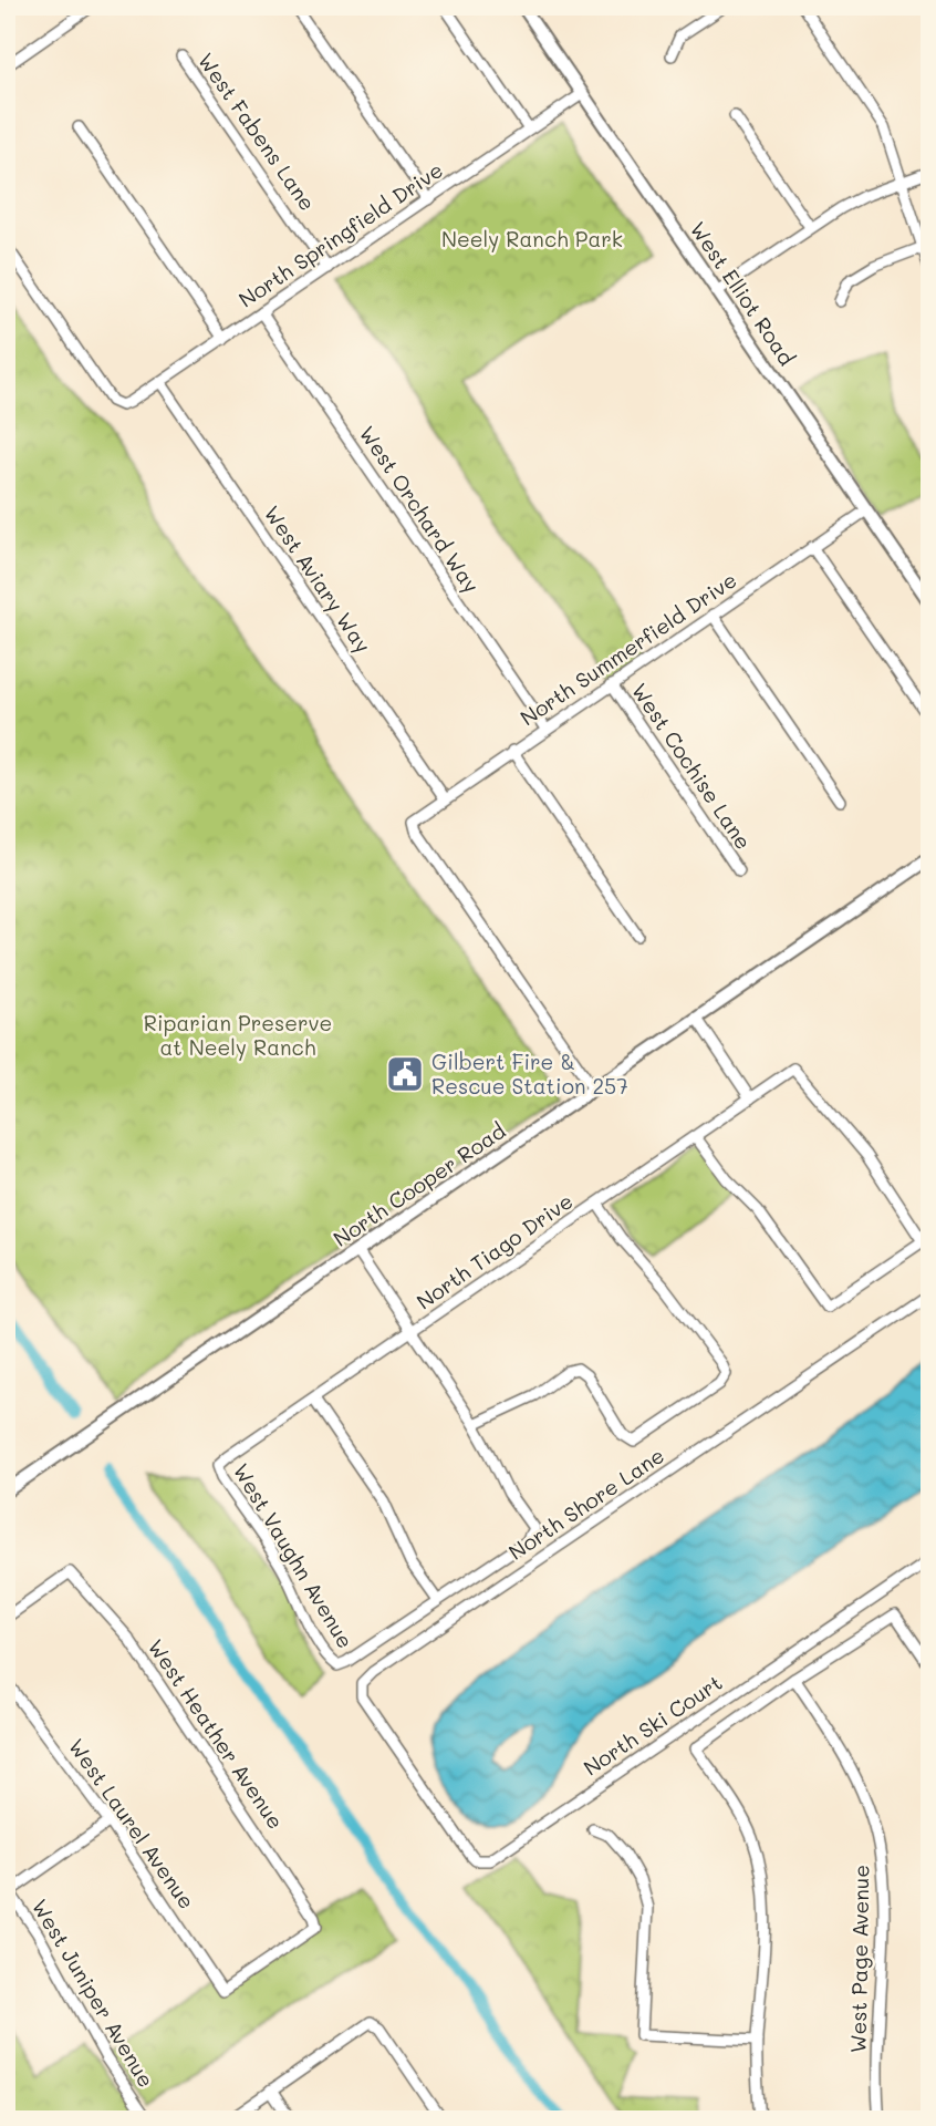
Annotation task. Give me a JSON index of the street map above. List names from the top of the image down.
{
  "streets": {
    "main road": ["West Elliot Road", "North Cooper Road"],
    "street": [
      "West Fabens Lane",
      "North Springfield Drive",
      "West Orchard Way",
      "West Aviary Way",
      "North Summerfield Drive",
      "West Cochise Lane",
      "North Tiago Drive",
      "North Shore Lane",
      "West Vaughn Avenue",
      "North Ski Court",
      "West Heather Avenue",
      "West Laurel Avenue",
      "West Page Avenue",
      "West Juniper Avenue"
    ]
  },
  "crossings": [
    ["West Fabens Lane", "North Springfield Drive"],
    ["North Springfield Drive", "West Elliot Road"],
    ["North Springfield Drive", "West Orchard Way"],
    ["North Springfield Drive", "West Aviary Way"],
    ["West Elliot Road", "North Summerfield Drive"],
    ["West Orchard Way", "North Summerfield Drive"],
    ["West Aviary Way", "North Summerfield Drive"],
    ["North Summerfield Drive", "West Cochise Lane"],
    ["North Summerfield Drive", "North Cooper Road"],
    ["North Tiago Drive", "West Vaughn Avenue"],
    ["North Shore Lane", "North Ski Court"],
    ["West Heather Avenue", "West Laurel Avenue"]
  ],
  "parks": ["Neely Ranch Park", "Riparian Preserve at Neely Ranch"],
  "places": {
    "public building": ["Gilbert Fire & Rescue Station 257"]
  }
}
